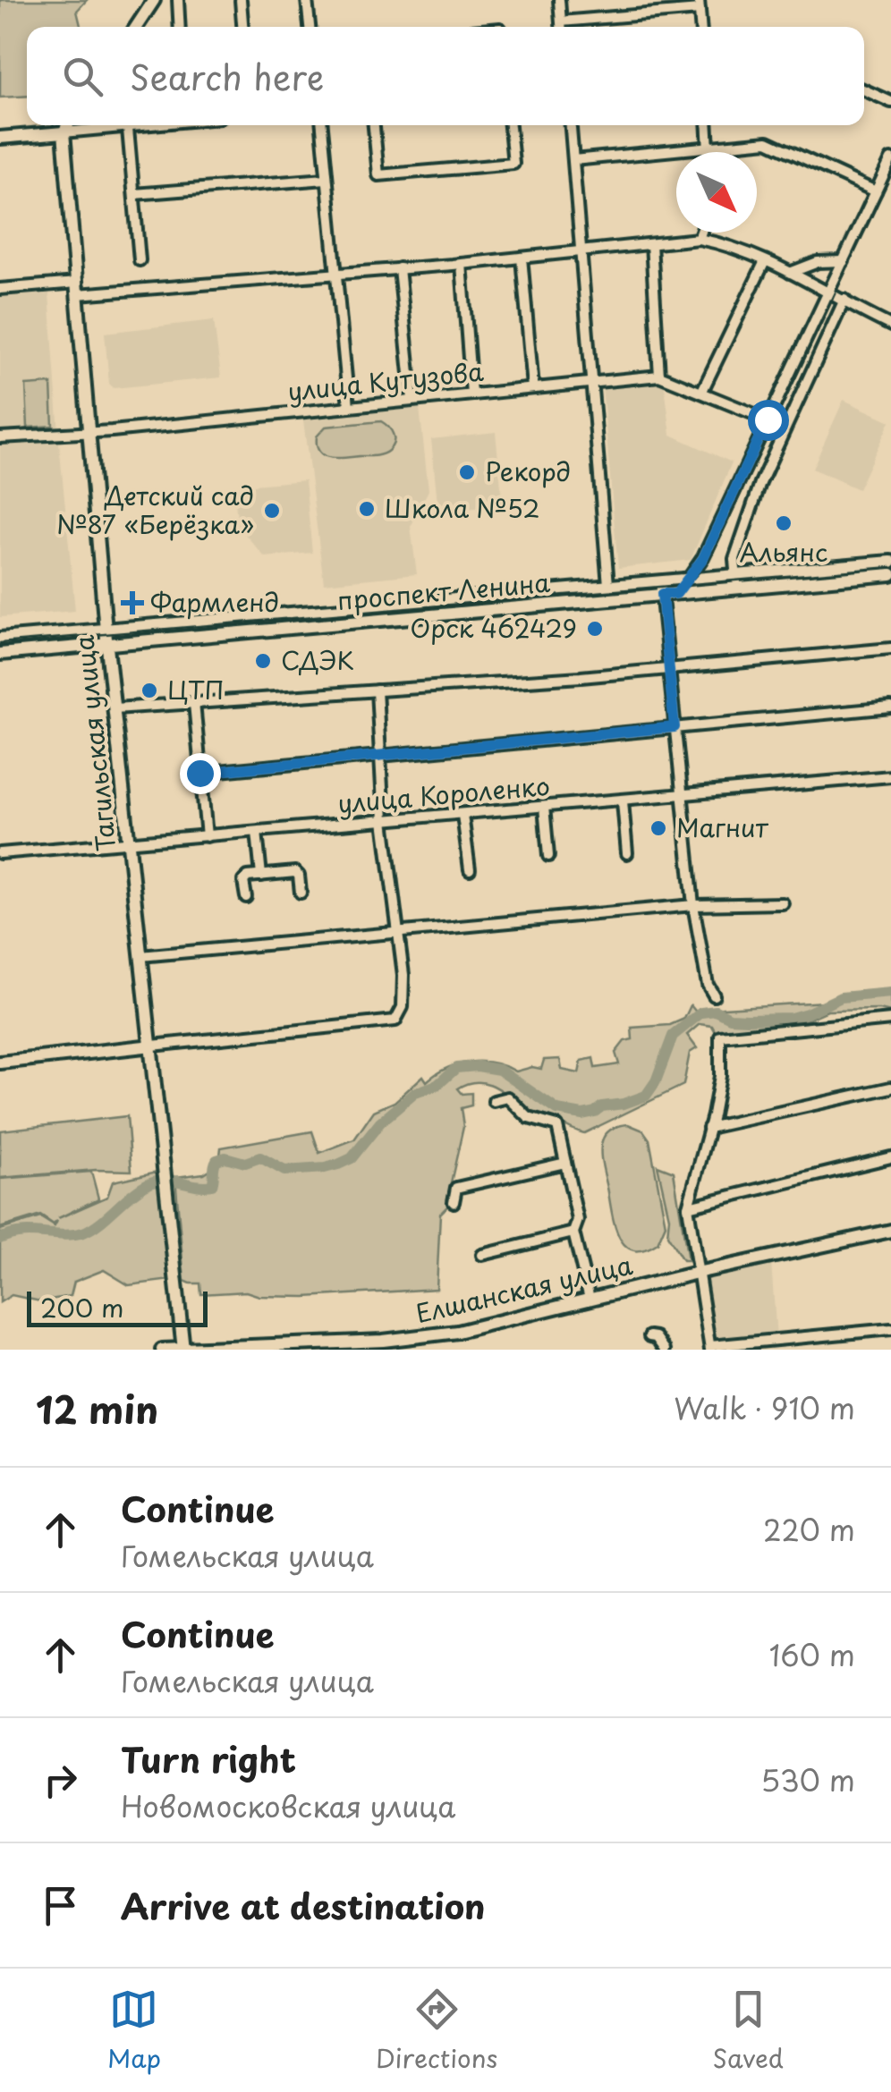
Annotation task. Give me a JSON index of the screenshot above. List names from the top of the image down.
{
  "streets": {
    "main road": ["проспект Ленина", "Тагильская улица", "Елшанская улица"],
    "street": ["улица Кутузова", "улица Короленко"]
  },
  "crossings": [
    ["улица Кутузова", "Тагильская улица"],
    ["проспект Ленина", "Тагильская улица"],
    ["Тагильская улица", "улица Короленко"],
    ["Тагильская улица", "Елшанская улица"]
  ],
  "places": {
    "other": [
      "Рекорд",
      "Школа №52",
      "Детский сад №87 «Берёзка»",
      "Альянс",
      "Орск 462429",
      "СДЭК",
      "ЦТП",
      "Магнит"
    ],
    "health": ["Фармленд"]
  },
  "scale_bar": "200 m",
  "north": "bottom right",
  "page": {
    "search": "Search here",
    "scale": "200 m",
    "heading": ["12 min", "Walk · 910 m"],
    "list": [
      ["Continue", "Гомельская улица", "220 m"],
      ["Continue", "Гомельская улица", "160 m"],
      ["Turn right", "Новомосковская улица", "530 m"],
      "Arrive at destination"
    ],
    "nav": ["Map", "Directions", "Saved"]
  }
}
